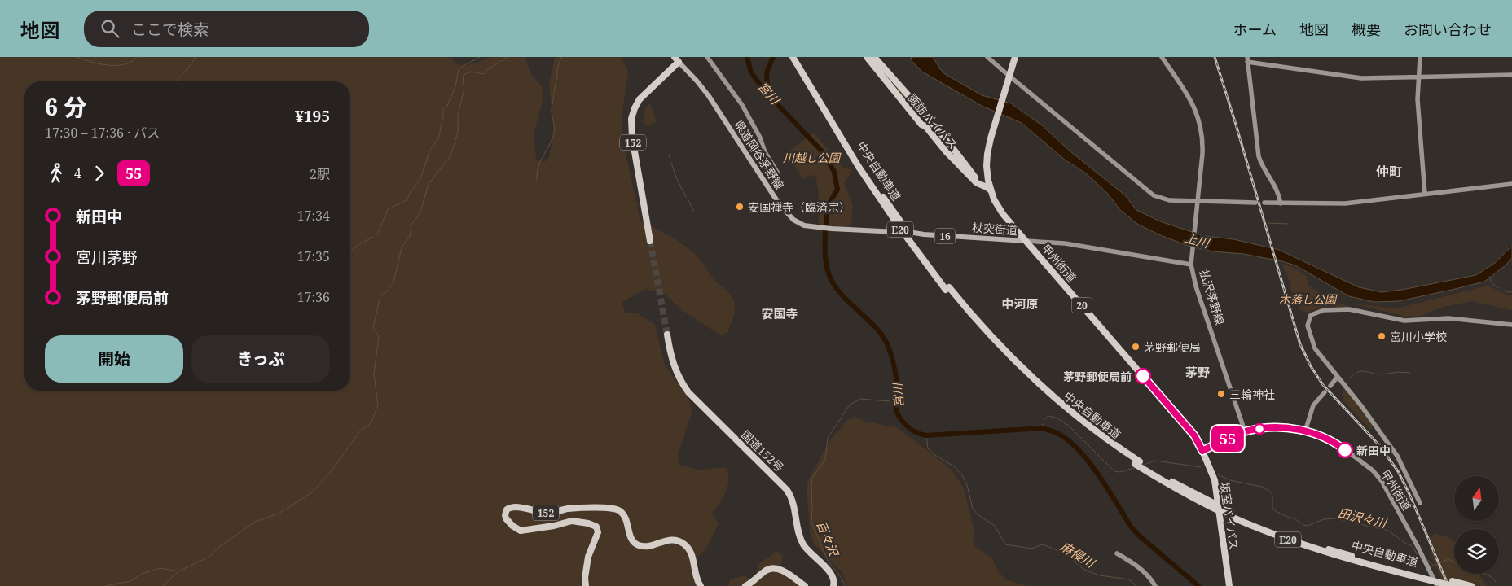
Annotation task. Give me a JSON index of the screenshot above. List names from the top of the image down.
{
  "streets": {
    "highway": [
      "諏訪バイパス",
      "152",
      "中央自動車道",
      "E20",
      "甲州街道",
      "20",
      "国道152号",
      "坂室バイパス"
    ],
    "main road": ["県道岡谷茅野線", "杖突街道", "16"],
    "street": ["払沢茅野線"]
  },
  "crossings": [
    ["諏訪バイパス", "甲州街道"],
    ["152", "県道岡谷茅野線"],
    ["県道岡谷茅野線", "杖突街道"],
    ["杖突街道", "甲州街道"],
    ["甲州街道", "払沢茅野線"],
    ["甲州街道", "坂室バイパス"]
  ],
  "districts": [
    "仲町",
    "中河原",
    "安国寺",
    "茅野"
  ],
  "water": [
    "宮川",
    "上川",
    "田沢々川",
    "百々沢",
    "麻侵川"
  ],
  "parks": ["川越し公園", "木落し公園"],
  "places": [
    "安国禅寺（臨済宗）",
    "宮川小学校",
    "茅野郵便局",
    "茅野郵便局前",
    "三輪神社",
    "新田中"
  ],
  "lines": ["bus line 55"],
  "north": "top",
  "page": {
    "header": "地図",
    "search": "ここで検索",
    "nav": [
      "ホーム",
      "地図",
      "概要",
      "お問い合わせ"
    ],
    "on_map": "55",
    "heading": ["6 分", "17:30 – 17:36 · バス", "¥195"],
    "legs": ["4", "55", "2駅"],
    "list": [
      {
        "name": "新田中",
        "value": "17:34"
      },
      {
        "name": "宮川茅野",
        "value": "17:35"
      },
      {
        "name": "茅野郵便局前",
        "value": "17:36"
      }
    ],
    "buttons": ["開始", "きっぷ"]
  }
}
